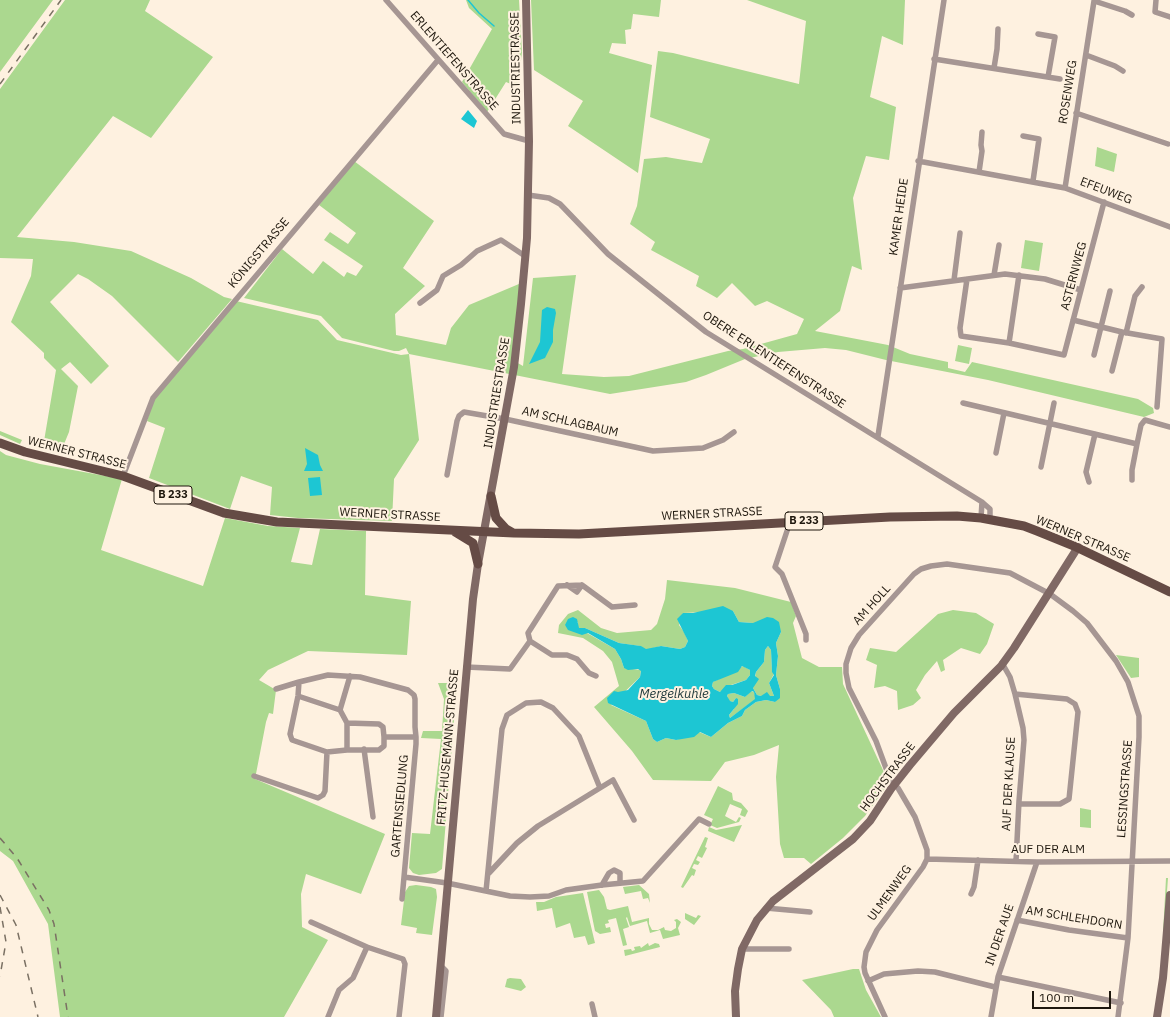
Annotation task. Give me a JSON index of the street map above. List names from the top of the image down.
{
  "streets": {
    "main road": ["WERNER STRASSE", "B 233"],
    "street": [
      "ERLENTIEFENSTRASSE",
      "INDUSTRIESTRASSE",
      "ROSENWEG",
      "EFEUWEG",
      "KAMER HEIDE",
      "KÖNIGSTRASSE",
      "ASTERNWEG",
      "OBERE ERLENTIEFENSTRASSE",
      "AM SCHLAGBAUM",
      "AM HOLL",
      "FRITZ-HUSEMANN-STRASSE",
      "HOCHSTRASSE",
      "AUF DER KLAUSE",
      "LESSINGSTRASSE",
      "GARTENSIEDLUNG",
      "AUF DER ALM",
      "ULMENWEG",
      "AM SCHLEHDORN",
      "IN DER AUE"
    ]
  },
  "crossings": [
    ["ERLENTIEFENSTRASSE", "INDUSTRIESTRASSE"],
    ["ERLENTIEFENSTRASSE", "KÖNIGSTRASSE"],
    ["INDUSTRIESTRASSE", "OBERE ERLENTIEFENSTRASSE"],
    ["INDUSTRIESTRASSE", "AM SCHLAGBAUM"],
    ["INDUSTRIESTRASSE", "WERNER STRASSE"],
    ["INDUSTRIESTRASSE", "FRITZ-HUSEMANN-STRASSE"],
    ["ROSENWEG", "EFEUWEG"],
    ["EFEUWEG", "KAMER HEIDE"],
    ["EFEUWEG", "ASTERNWEG"],
    ["KAMER HEIDE", "OBERE ERLENTIEFENSTRASSE"],
    ["KÖNIGSTRASSE", "WERNER STRASSE"],
    ["WERNER STRASSE", "FRITZ-HUSEMANN-STRASSE"],
    ["WERNER STRASSE", "HOCHSTRASSE"],
    ["AM HOLL", "HOCHSTRASSE"],
    ["AM HOLL", "LESSINGSTRASSE"],
    ["AM HOLL", "ULMENWEG"],
    ["HOCHSTRASSE", "AUF DER KLAUSE"],
    ["HOCHSTRASSE", "LESSINGSTRASSE"],
    ["HOCHSTRASSE", "ULMENWEG"],
    ["AUF DER KLAUSE", "AUF DER ALM"],
    ["LESSINGSTRASSE", "AUF DER ALM"],
    ["LESSINGSTRASSE", "AM SCHLEHDORN"],
    ["AUF DER ALM", "ULMENWEG"],
    ["AUF DER ALM", "IN DER AUE"],
    ["AM SCHLEHDORN", "IN DER AUE"]
  ],
  "water": ["Mergelkuhle"],
  "scale_bar": "100 m"
}
